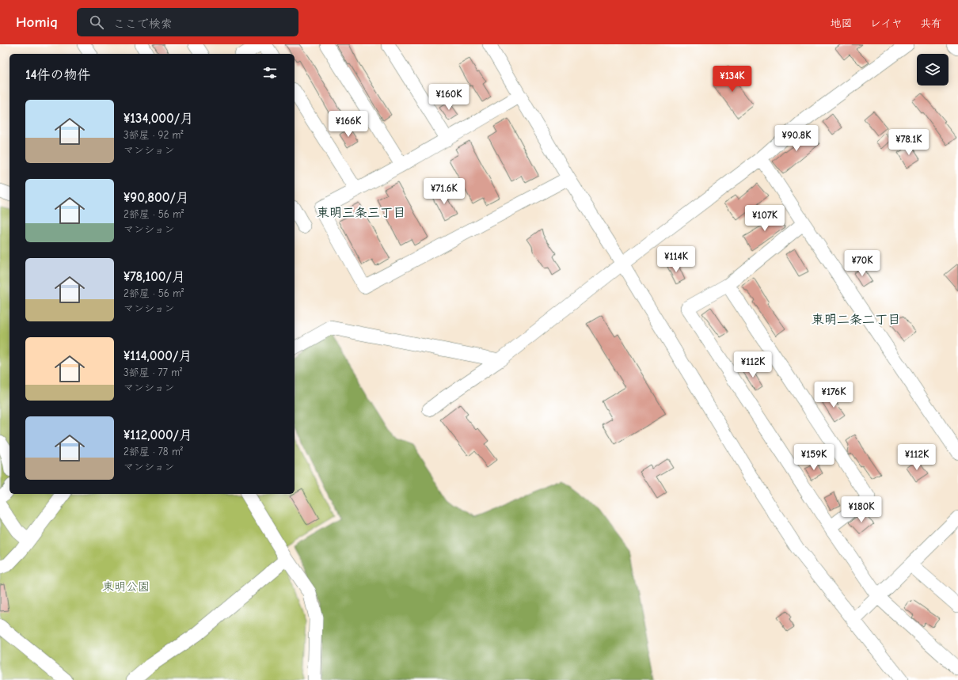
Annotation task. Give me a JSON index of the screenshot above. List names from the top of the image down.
{
  "districts": ["東明三条三丁目", "東明二条二丁目"],
  "parks": ["東明公園"],
  "page": {
    "header": "Homiq",
    "search": "ここで検索",
    "nav": ["地図", "レイヤ", "共有"],
    "heading": "14件の物件",
    "price": [
      "¥134K",
      "¥160K",
      "¥166K",
      "¥90.8K",
      "¥78.1K",
      "¥71.6K",
      "¥107K",
      "¥114K",
      "¥70K",
      "¥112K",
      "¥176K",
      "¥159K",
      "¥112K",
      "¥180K"
    ],
    "list": [
      {
        "name": "¥134,000/月",
        "note": "3部屋 · 92 m² · マンション"
      },
      {
        "name": "¥90,800/月",
        "note": "2部屋 · 56 m² · マンション"
      },
      {
        "name": "¥78,100/月",
        "note": "2部屋 · 56 m² · マンション"
      },
      {
        "name": "¥114,000/月",
        "note": "3部屋 · 77 m² · マンション"
      },
      {
        "name": "¥112,000/月",
        "note": "2部屋 · 78 m² · マンション"
      }
    ]
  }
}
